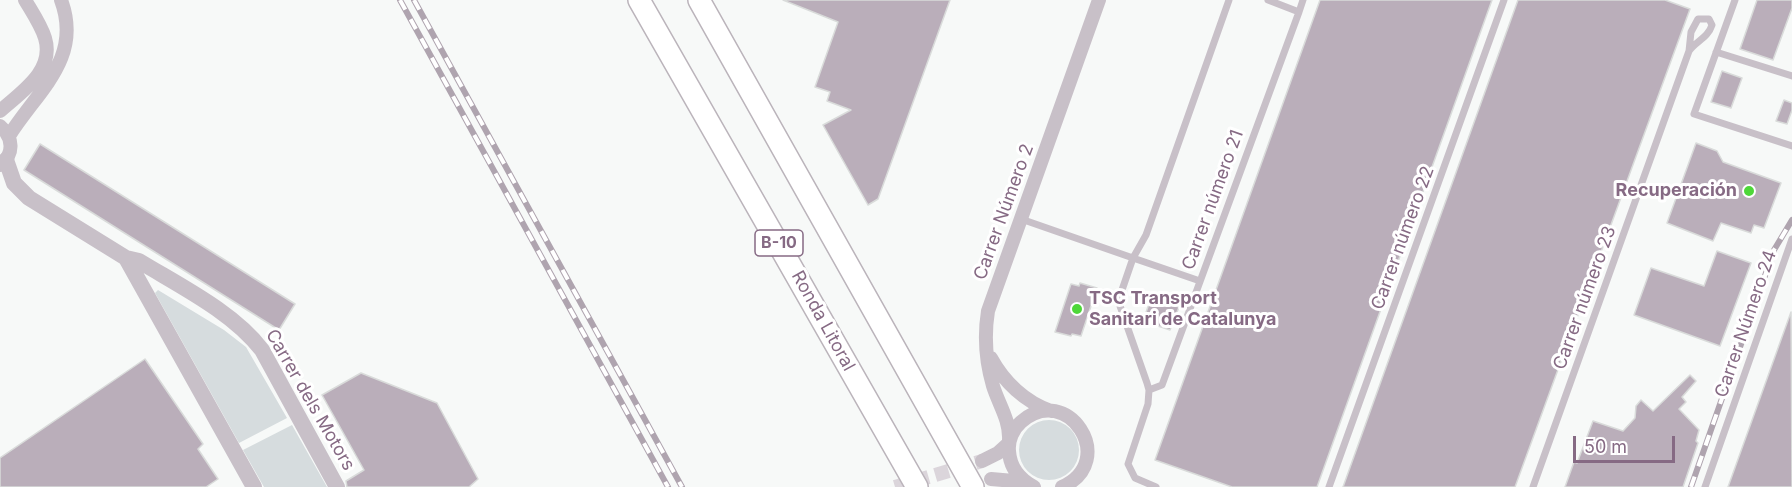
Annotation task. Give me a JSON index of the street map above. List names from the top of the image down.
{
  "streets": {
    "highway": ["B-10", "Ronda Litoral"],
    "street": ["Carrer Número 2", "Carrer dels Motors"],
    "lane": [
      "Carrer número 21",
      "Carrer número 22",
      "Carrer número 23",
      "Carrer Número 24"
    ]
  },
  "places": ["Recuperación", "TSC Transport Sanitari de Catalunya"],
  "scale_bar": "50 m"
}
